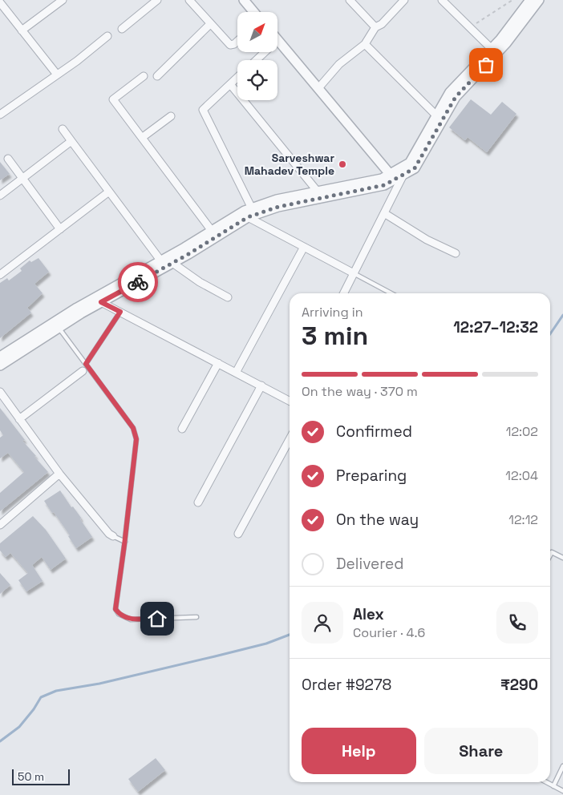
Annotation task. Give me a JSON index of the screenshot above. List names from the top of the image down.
{
  "places": ["Sarveshwar Mahadev Temple"],
  "scale_bar": "50 m",
  "north": "top right",
  "page": {
    "heading": ["3 min", "Arriving in", "12:27–12:32"],
    "panel": [
      "Alex",
      "Courier · 4.6",
      "Order #9278",
      "₹290"
    ],
    "bar": "On the way · 370 m",
    "list": [
      ["Confirmed", "12:02"],
      ["Preparing", "12:04"],
      ["On the way", "12:12"],
      "Delivered"
    ],
    "buttons": ["Help", "Share"],
    "scale": "50 m"
  }
}
